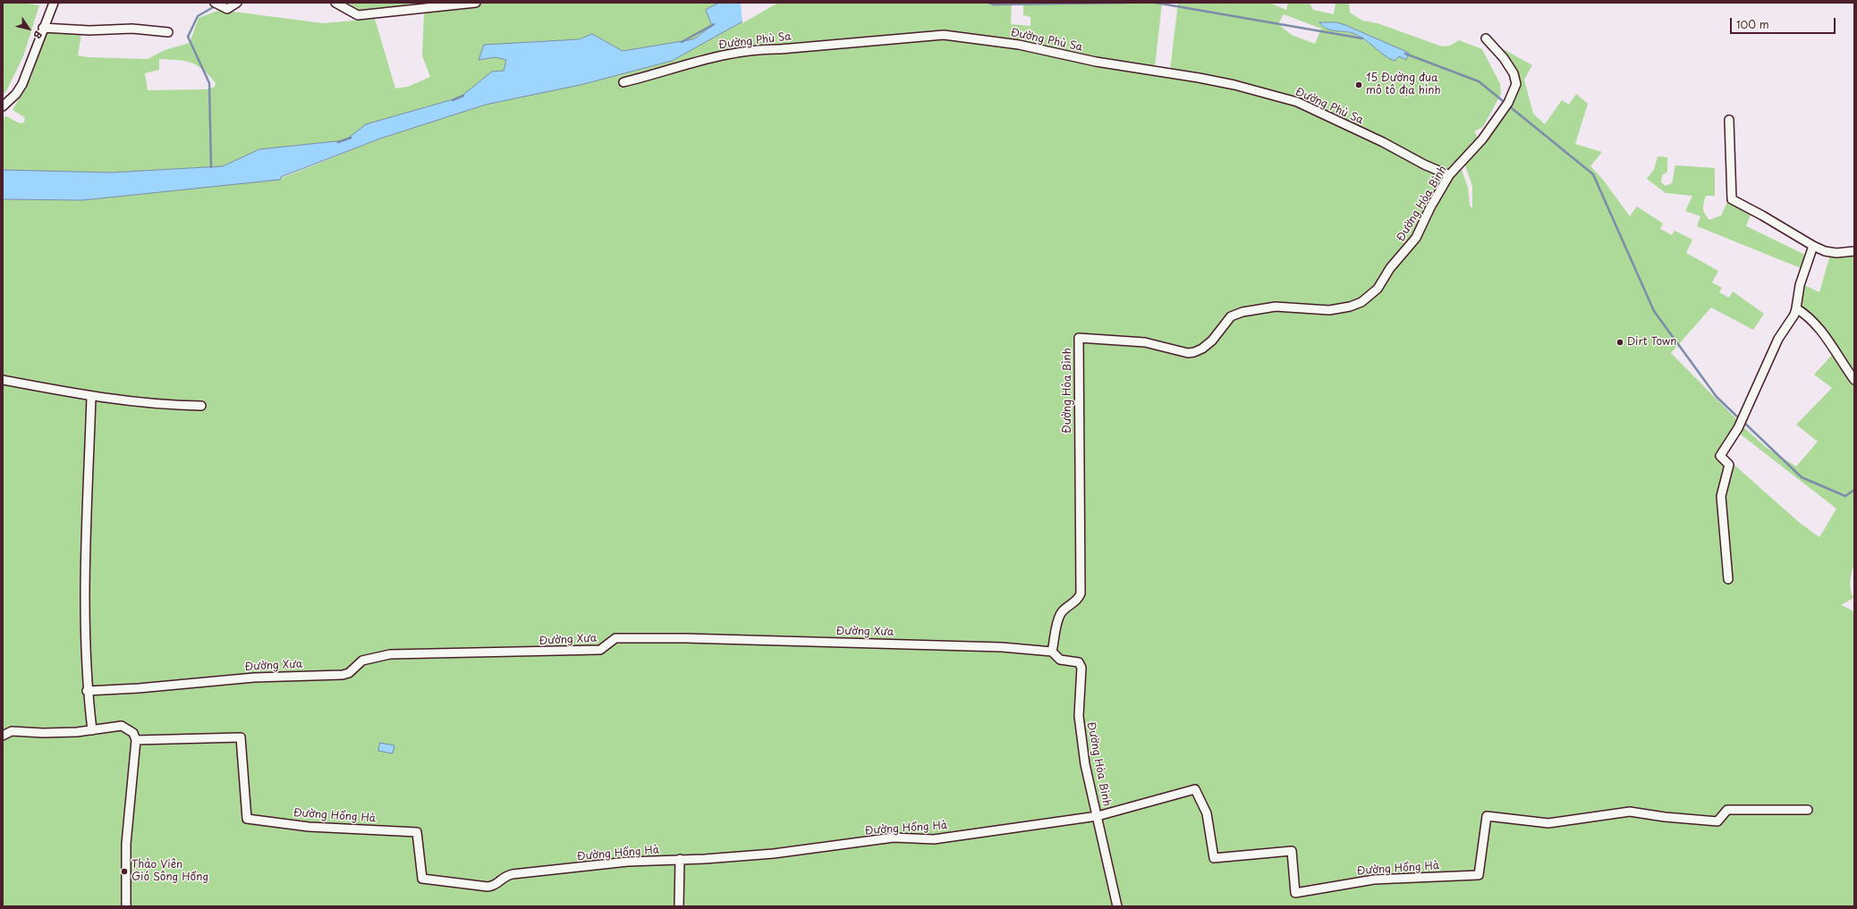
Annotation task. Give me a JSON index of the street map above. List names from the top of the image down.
{
  "streets": {
    "street": [
      "Đường Phù Sa",
      "Đường Hòa Bình",
      "Đường Xưa",
      "Đường Hồng Hà"
    ]
  },
  "crossings": [
    ["Đường Phù Sa", "Đường Hòa Bình"],
    ["Đường Hòa Bình", "Đường Xưa"],
    ["Đường Hòa Bình", "Đường Hồng Hà"]
  ],
  "places": ["15 Đường đua mô tô địa hình", "Dirt Town", "Thảo Viên Gió Sông Hồng"],
  "scale_bar": "100 m",
  "north": "bottom right"
}
